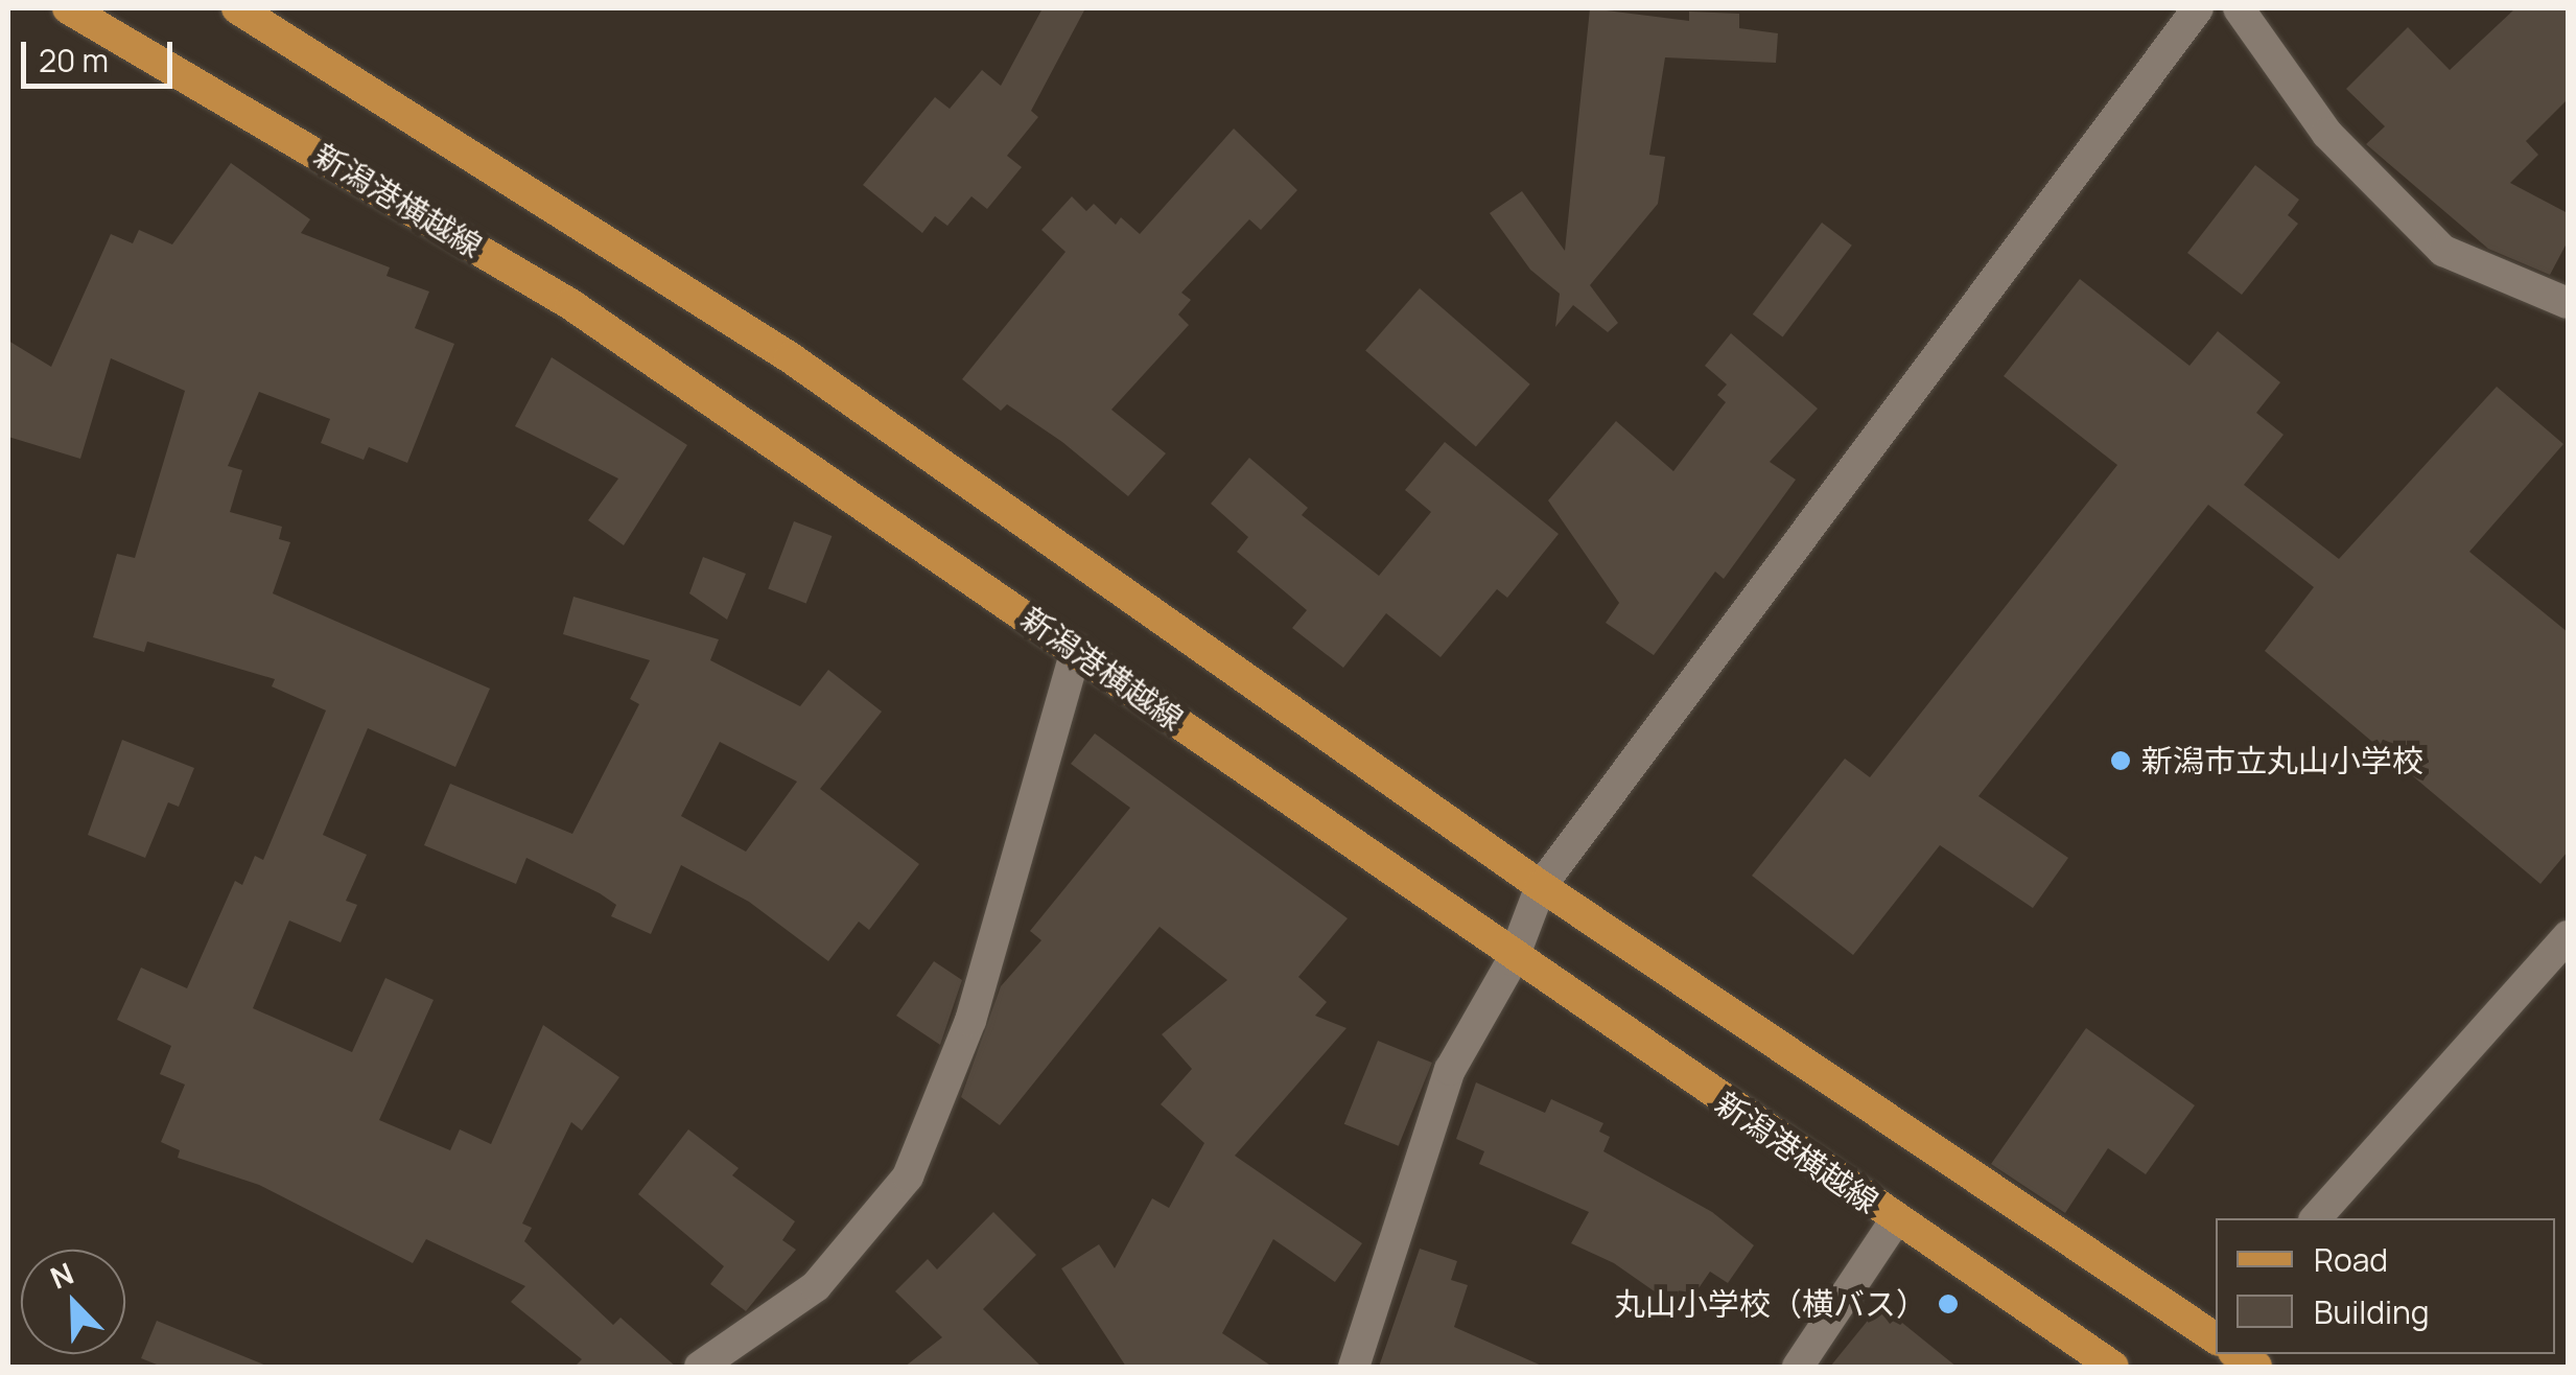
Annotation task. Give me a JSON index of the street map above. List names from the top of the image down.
{
  "streets": {
    "main road": ["新潟港横越線"]
  },
  "places": ["新潟市立丸山小学校", "丸山小学校（横バス）"],
  "legend": ["Road", "Building"],
  "scale_bar": "20 m",
  "north": "top left"
}
